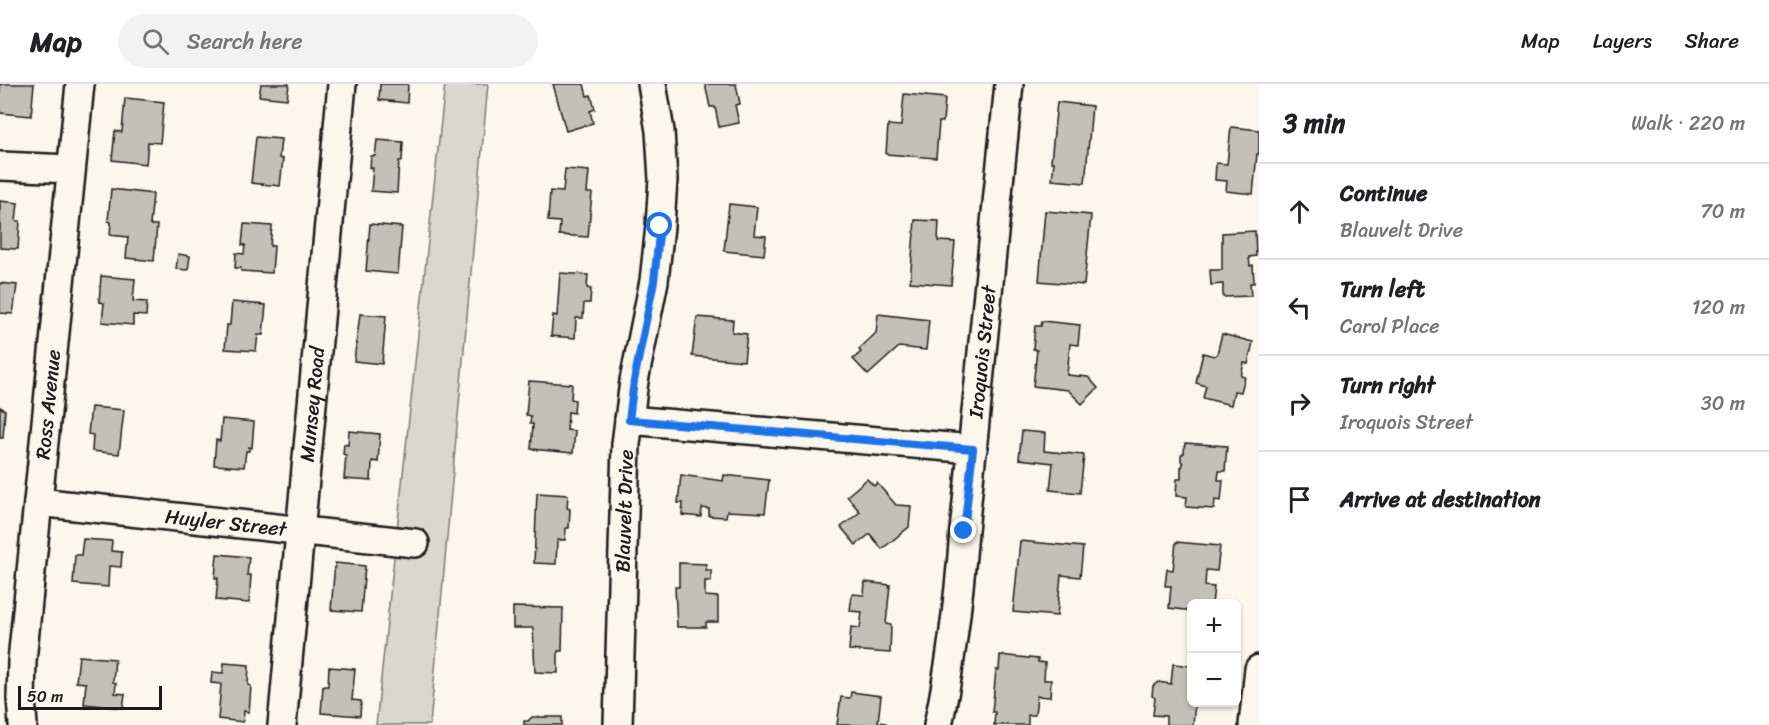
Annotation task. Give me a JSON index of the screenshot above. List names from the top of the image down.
{
  "streets": {
    "street": [
      "Iroquois Street",
      "Ross Avenue",
      "Munsey Road",
      "Blauvelt Drive",
      "Huyler Street"
    ]
  },
  "crossings": [
    ["Ross Avenue", "Huyler Street"],
    ["Munsey Road", "Huyler Street"]
  ],
  "scale_bar": "50 m",
  "page": {
    "header": "Map",
    "search": "Search here",
    "nav": ["Map", "Layers", "Share"],
    "heading": ["3 min", "Walk · 220 m"],
    "list": [
      ["Continue", "Blauvelt Drive", "70 m"],
      ["Turn left", "Carol Place", "120 m"],
      ["Turn right", "Iroquois Street", "30 m"],
      "Arrive at destination"
    ],
    "map_buttons": ["+", "−"],
    "scale": "50 m"
  }
}
